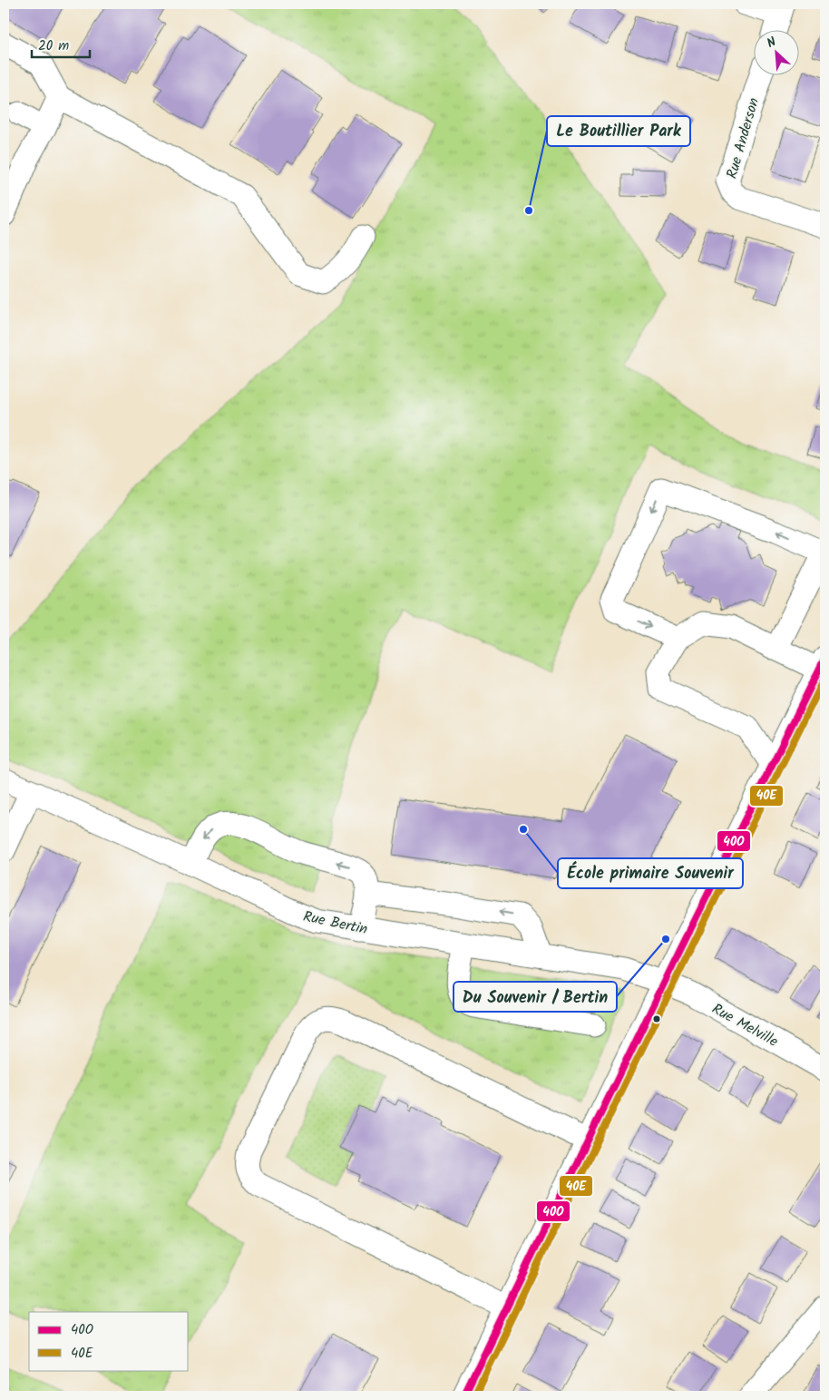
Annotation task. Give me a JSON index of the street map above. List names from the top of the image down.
{
  "streets": {
    "street": ["Rue Anderson", "Rue Bertin", "Rue Melville"]
  },
  "crossings": [
    ["Rue Bertin", "Rue Melville"]
  ],
  "places": ["Le Boutillier Park", "École primaire Souvenir", "Du Souvenir / Bertin"],
  "lines": ["transit line 40O", "transit line 40E"],
  "legend": ["40O", "40E"],
  "scale_bar": "20 m",
  "north": "top left"
}
